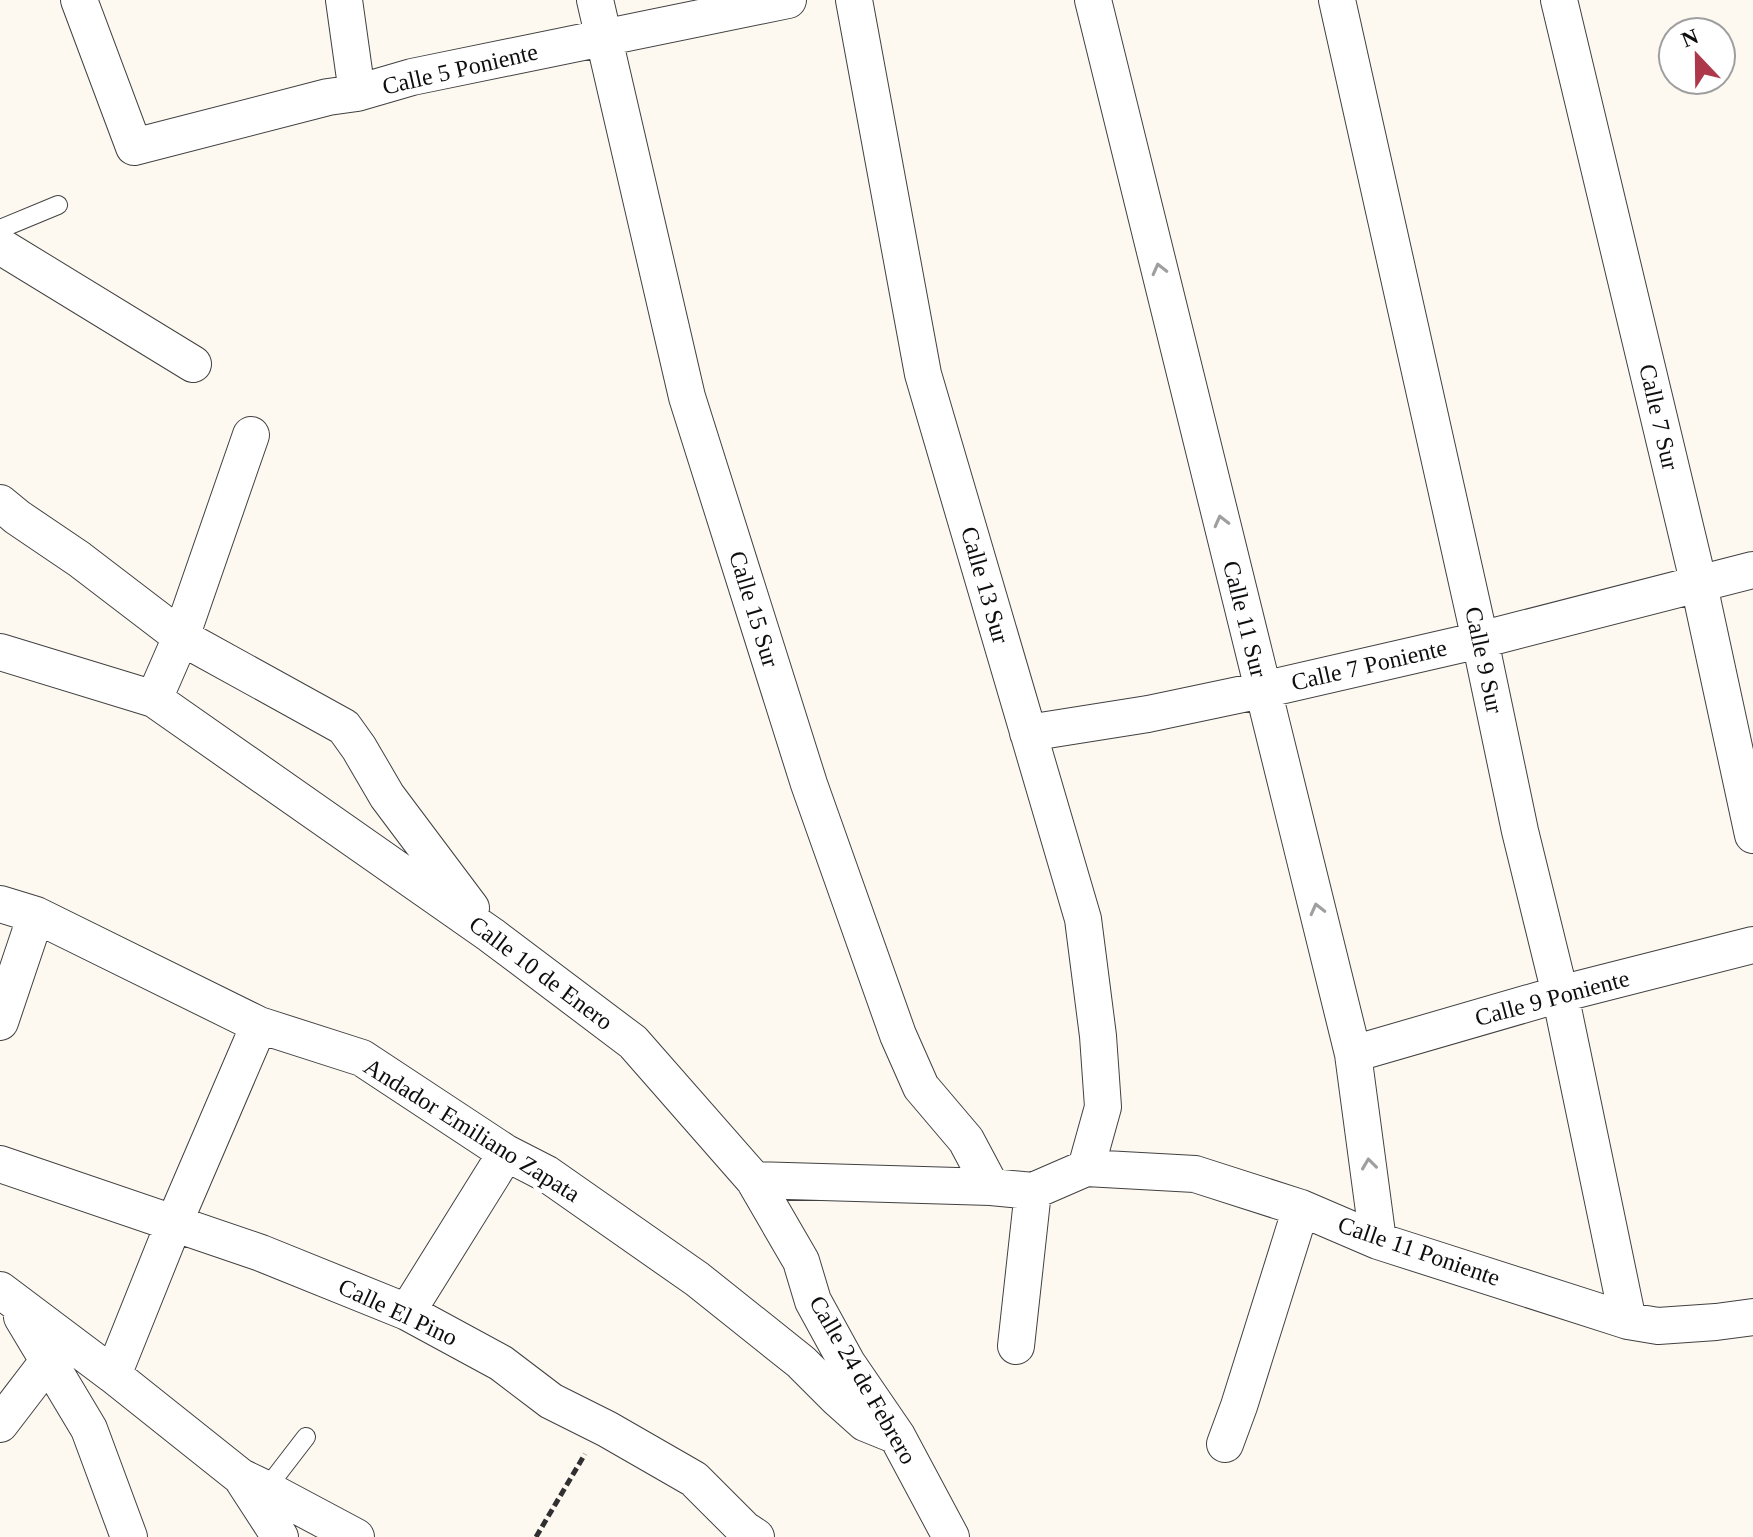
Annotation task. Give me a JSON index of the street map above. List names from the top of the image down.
{
  "streets": {
    "street": [
      "Calle 5 Poniente",
      "Calle 7 Sur",
      "Calle 13 Sur",
      "Calle 15 Sur",
      "Calle 11 Sur",
      "Calle 9 Sur",
      "Calle 7 Poniente",
      "Calle 10 de Enero",
      "Calle 9 Poniente",
      "Andador Emiliano Zapata",
      "Calle 11 Poniente",
      "Calle El Pino",
      "Calle 24 de Febrero"
    ]
  },
  "crossings": [
    ["Calle 5 Poniente", "Calle 15 Sur"],
    ["Calle 7 Sur", "Calle 7 Poniente"],
    ["Calle 13 Sur", "Calle 7 Poniente"],
    ["Calle 13 Sur", "Calle 11 Poniente"],
    ["Calle 11 Sur", "Calle 7 Poniente"],
    ["Calle 11 Sur", "Calle 9 Poniente"],
    ["Calle 11 Sur", "Calle 11 Poniente"],
    ["Calle 9 Sur", "Calle 7 Poniente"],
    ["Calle 9 Sur", "Calle 9 Poniente"],
    ["Calle 9 Sur", "Calle 11 Poniente"],
    ["Calle 10 de Enero", "Calle 24 de Febrero"],
    ["Andador Emiliano Zapata", "Calle 24 de Febrero"]
  ],
  "one_way": ["Calle 11 Sur"],
  "north": "top"
}
